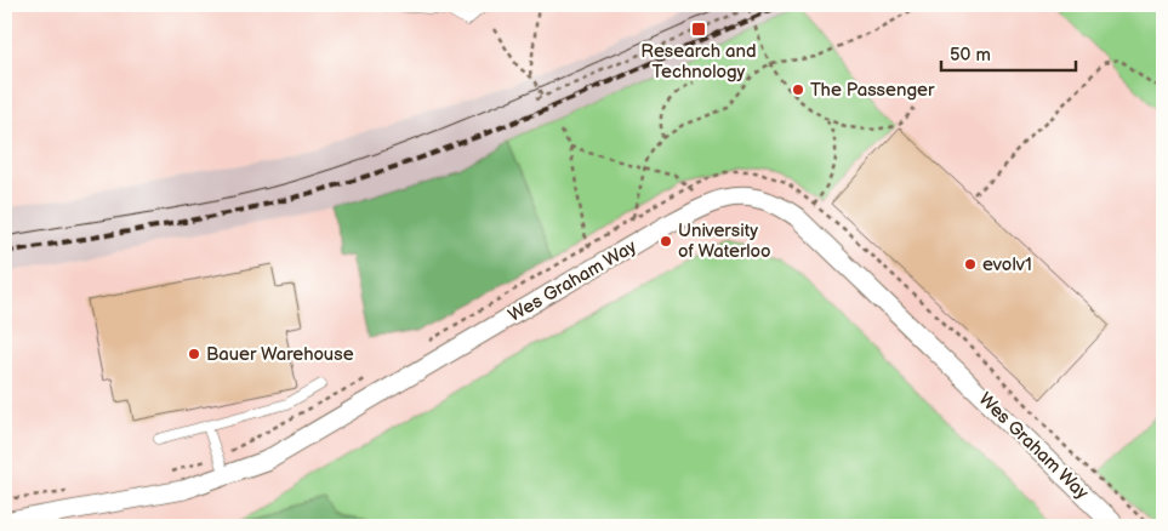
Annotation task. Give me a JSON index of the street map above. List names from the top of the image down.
{
  "streets": {
    "street": ["Wes Graham Way"]
  },
  "places": {
    "transit": ["Research and Technology"],
    "other": [
      "The Passenger",
      "University of Waterloo",
      "evolv1",
      "Bauer Warehouse"
    ]
  },
  "scale_bar": "50 m"
}
